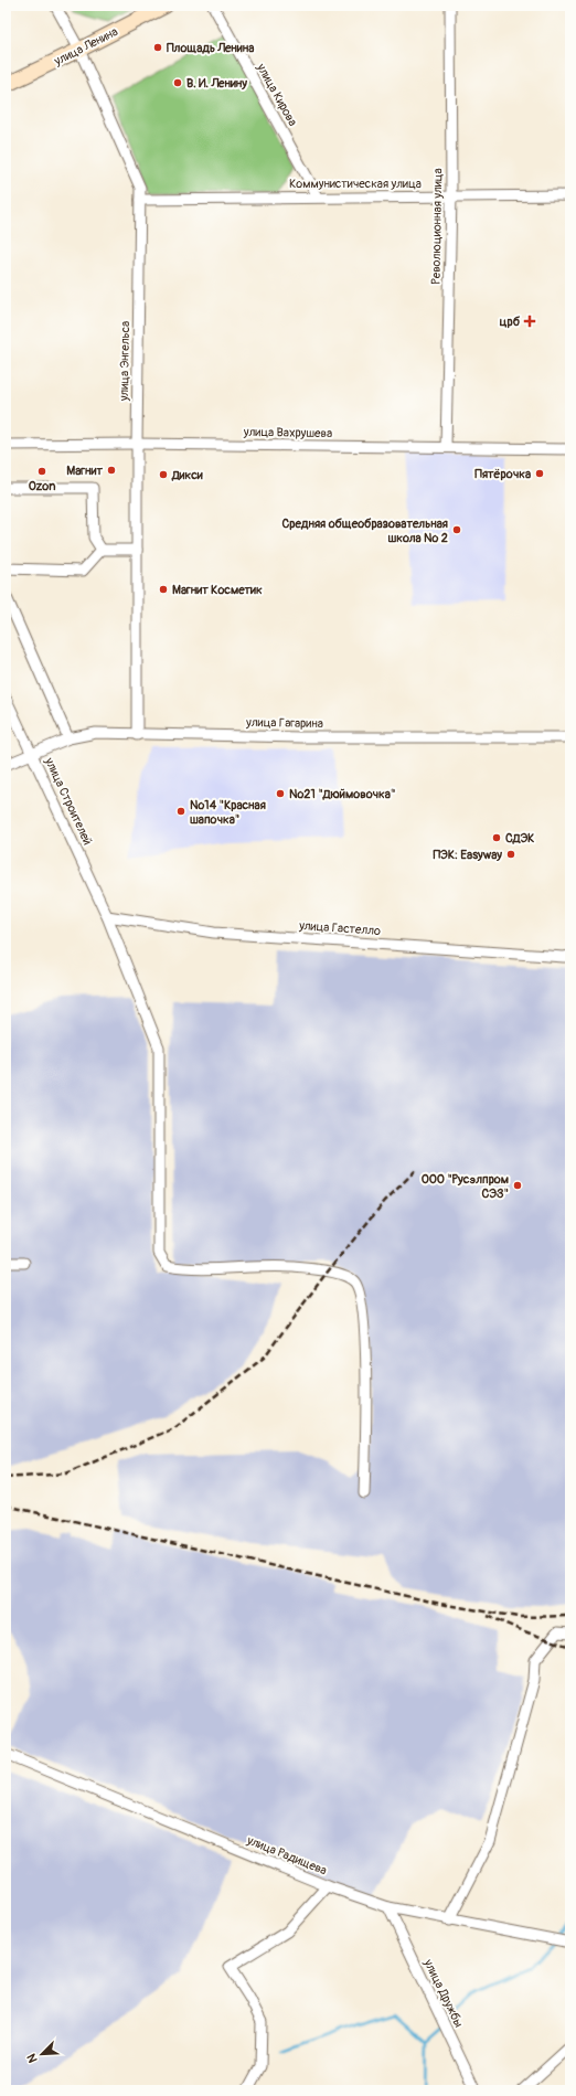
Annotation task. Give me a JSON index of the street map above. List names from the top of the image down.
{
  "streets": {
    "main road": ["улица Ленина"],
    "street": [
      "улица Кирова",
      "Коммунистическая улица",
      "Революционная улица",
      "улица Энгельса",
      "улица Вахрушева",
      "улица Гагарина",
      "улица Строителей",
      "улица Гастелло",
      "улица Радищева",
      "улица Дружбы"
    ]
  },
  "crossings": [
    ["улица Ленина", "улица Энгельса"],
    ["улица Кирова", "Коммунистическая улица"],
    ["Коммунистическая улица", "Революционная улица"],
    ["Коммунистическая улица", "улица Энгельса"],
    ["Революционная улица", "улица Вахрушева"],
    ["улица Энгельса", "улица Вахрушева"],
    ["улица Энгельса", "улица Гагарина"],
    ["улица Гагарина", "улица Строителей"],
    ["улица Строителей", "улица Гастелло"],
    ["улица Радищева", "улица Дружбы"]
  ],
  "places": {
    "other": [
      "Площадь Ленина",
      "В. И. Ленину",
      "Магнит",
      "Ozon",
      "Пятёрочка",
      "Дикси",
      "Средняя общеобразовательная школа № 2",
      "Магнит Косметик",
      "№21 \"Дюймовочка\"",
      "№14 \"Красная шапочка\"",
      "СДЭК",
      "ПЭК: Easyway",
      "ООО \"Русэлпром СЭЗ\""
    ],
    "health": ["црб"]
  },
  "north": "bottom left"
}
